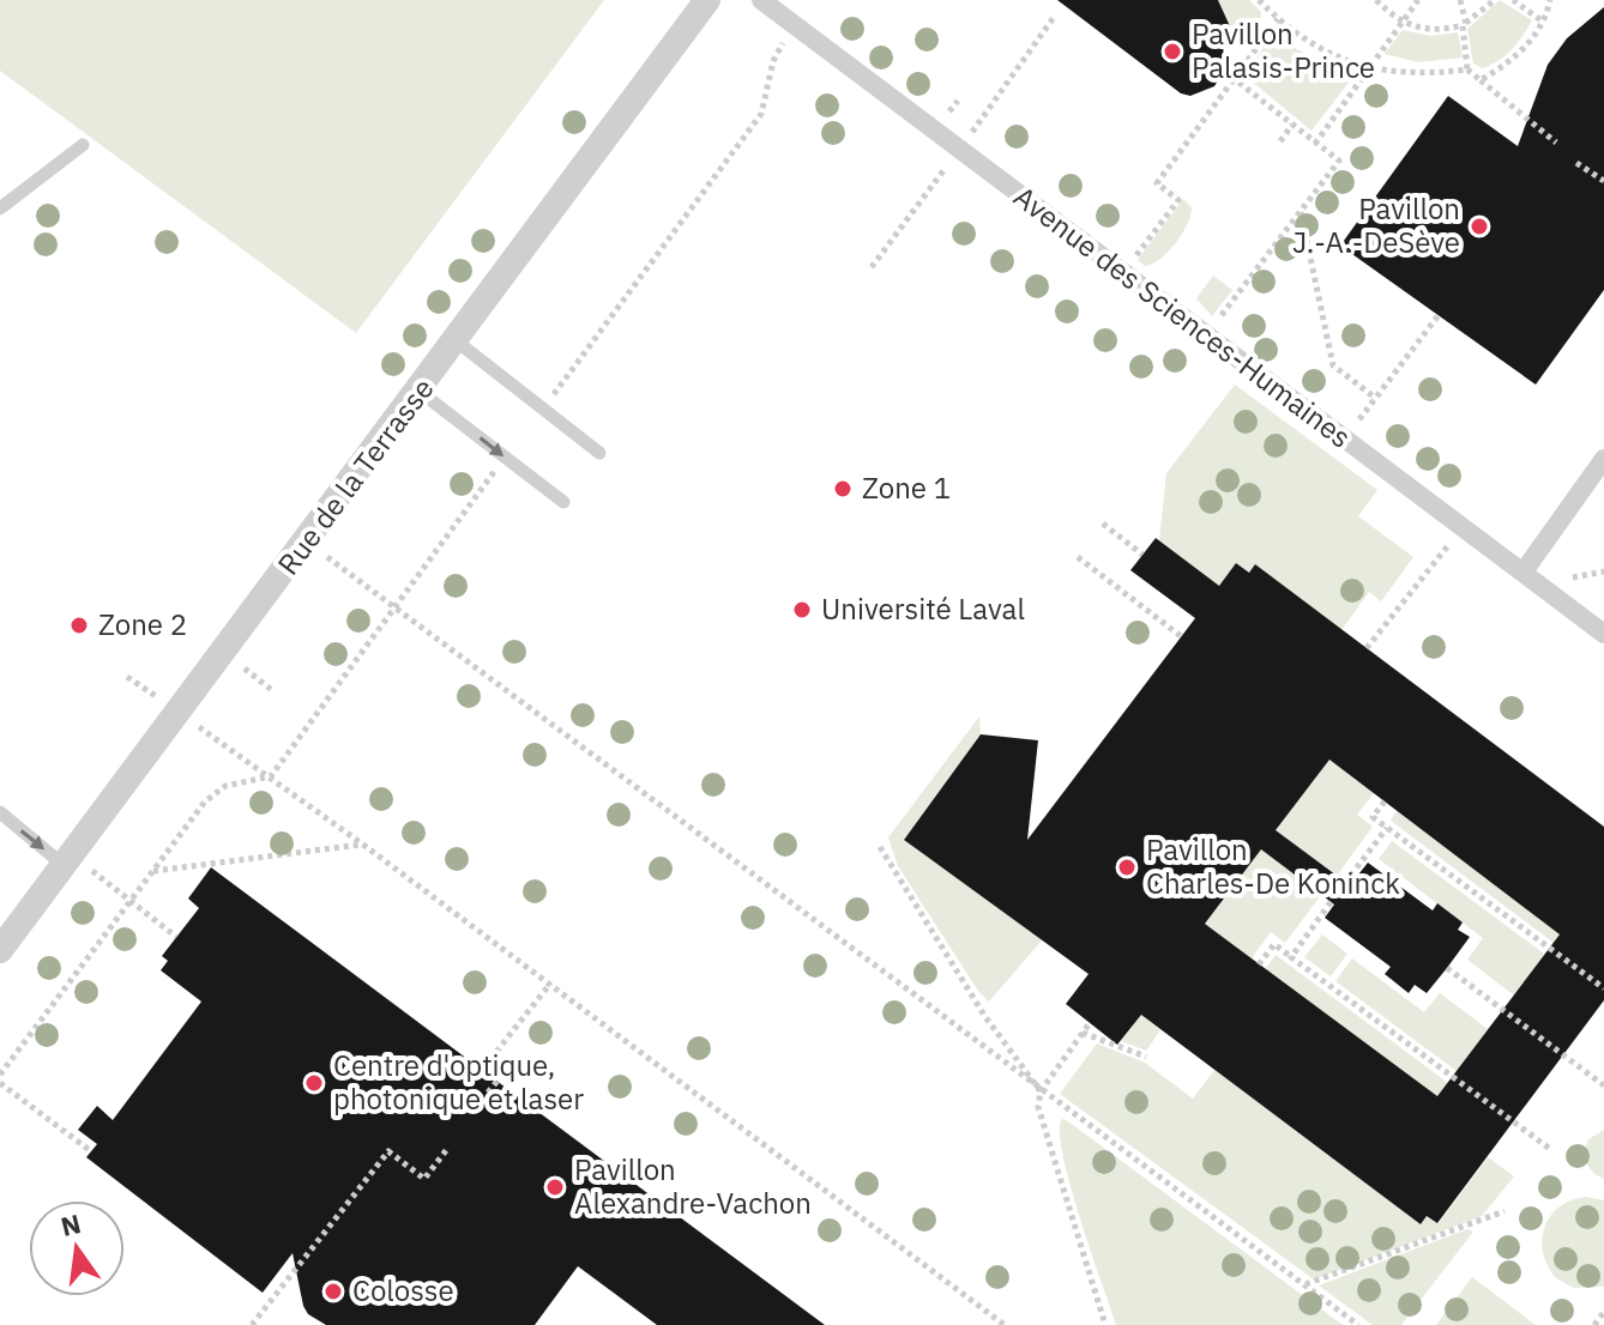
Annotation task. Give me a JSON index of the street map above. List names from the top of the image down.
{
  "streets": {
    "street": ["Avenue des Sciences-Humaines", "Rue de la Terrasse"]
  },
  "places": [
    "Pavillon Palasis-Prince",
    "Pavillon J.-A.-DeSève",
    "Zone 1",
    "Université Laval",
    "Zone 2",
    "Pavillon Charles-De Koninck",
    "Centre d'optique, photonique et laser",
    "Pavillon Alexandre-Vachon",
    "Colosse"
  ],
  "north": "top"
}
